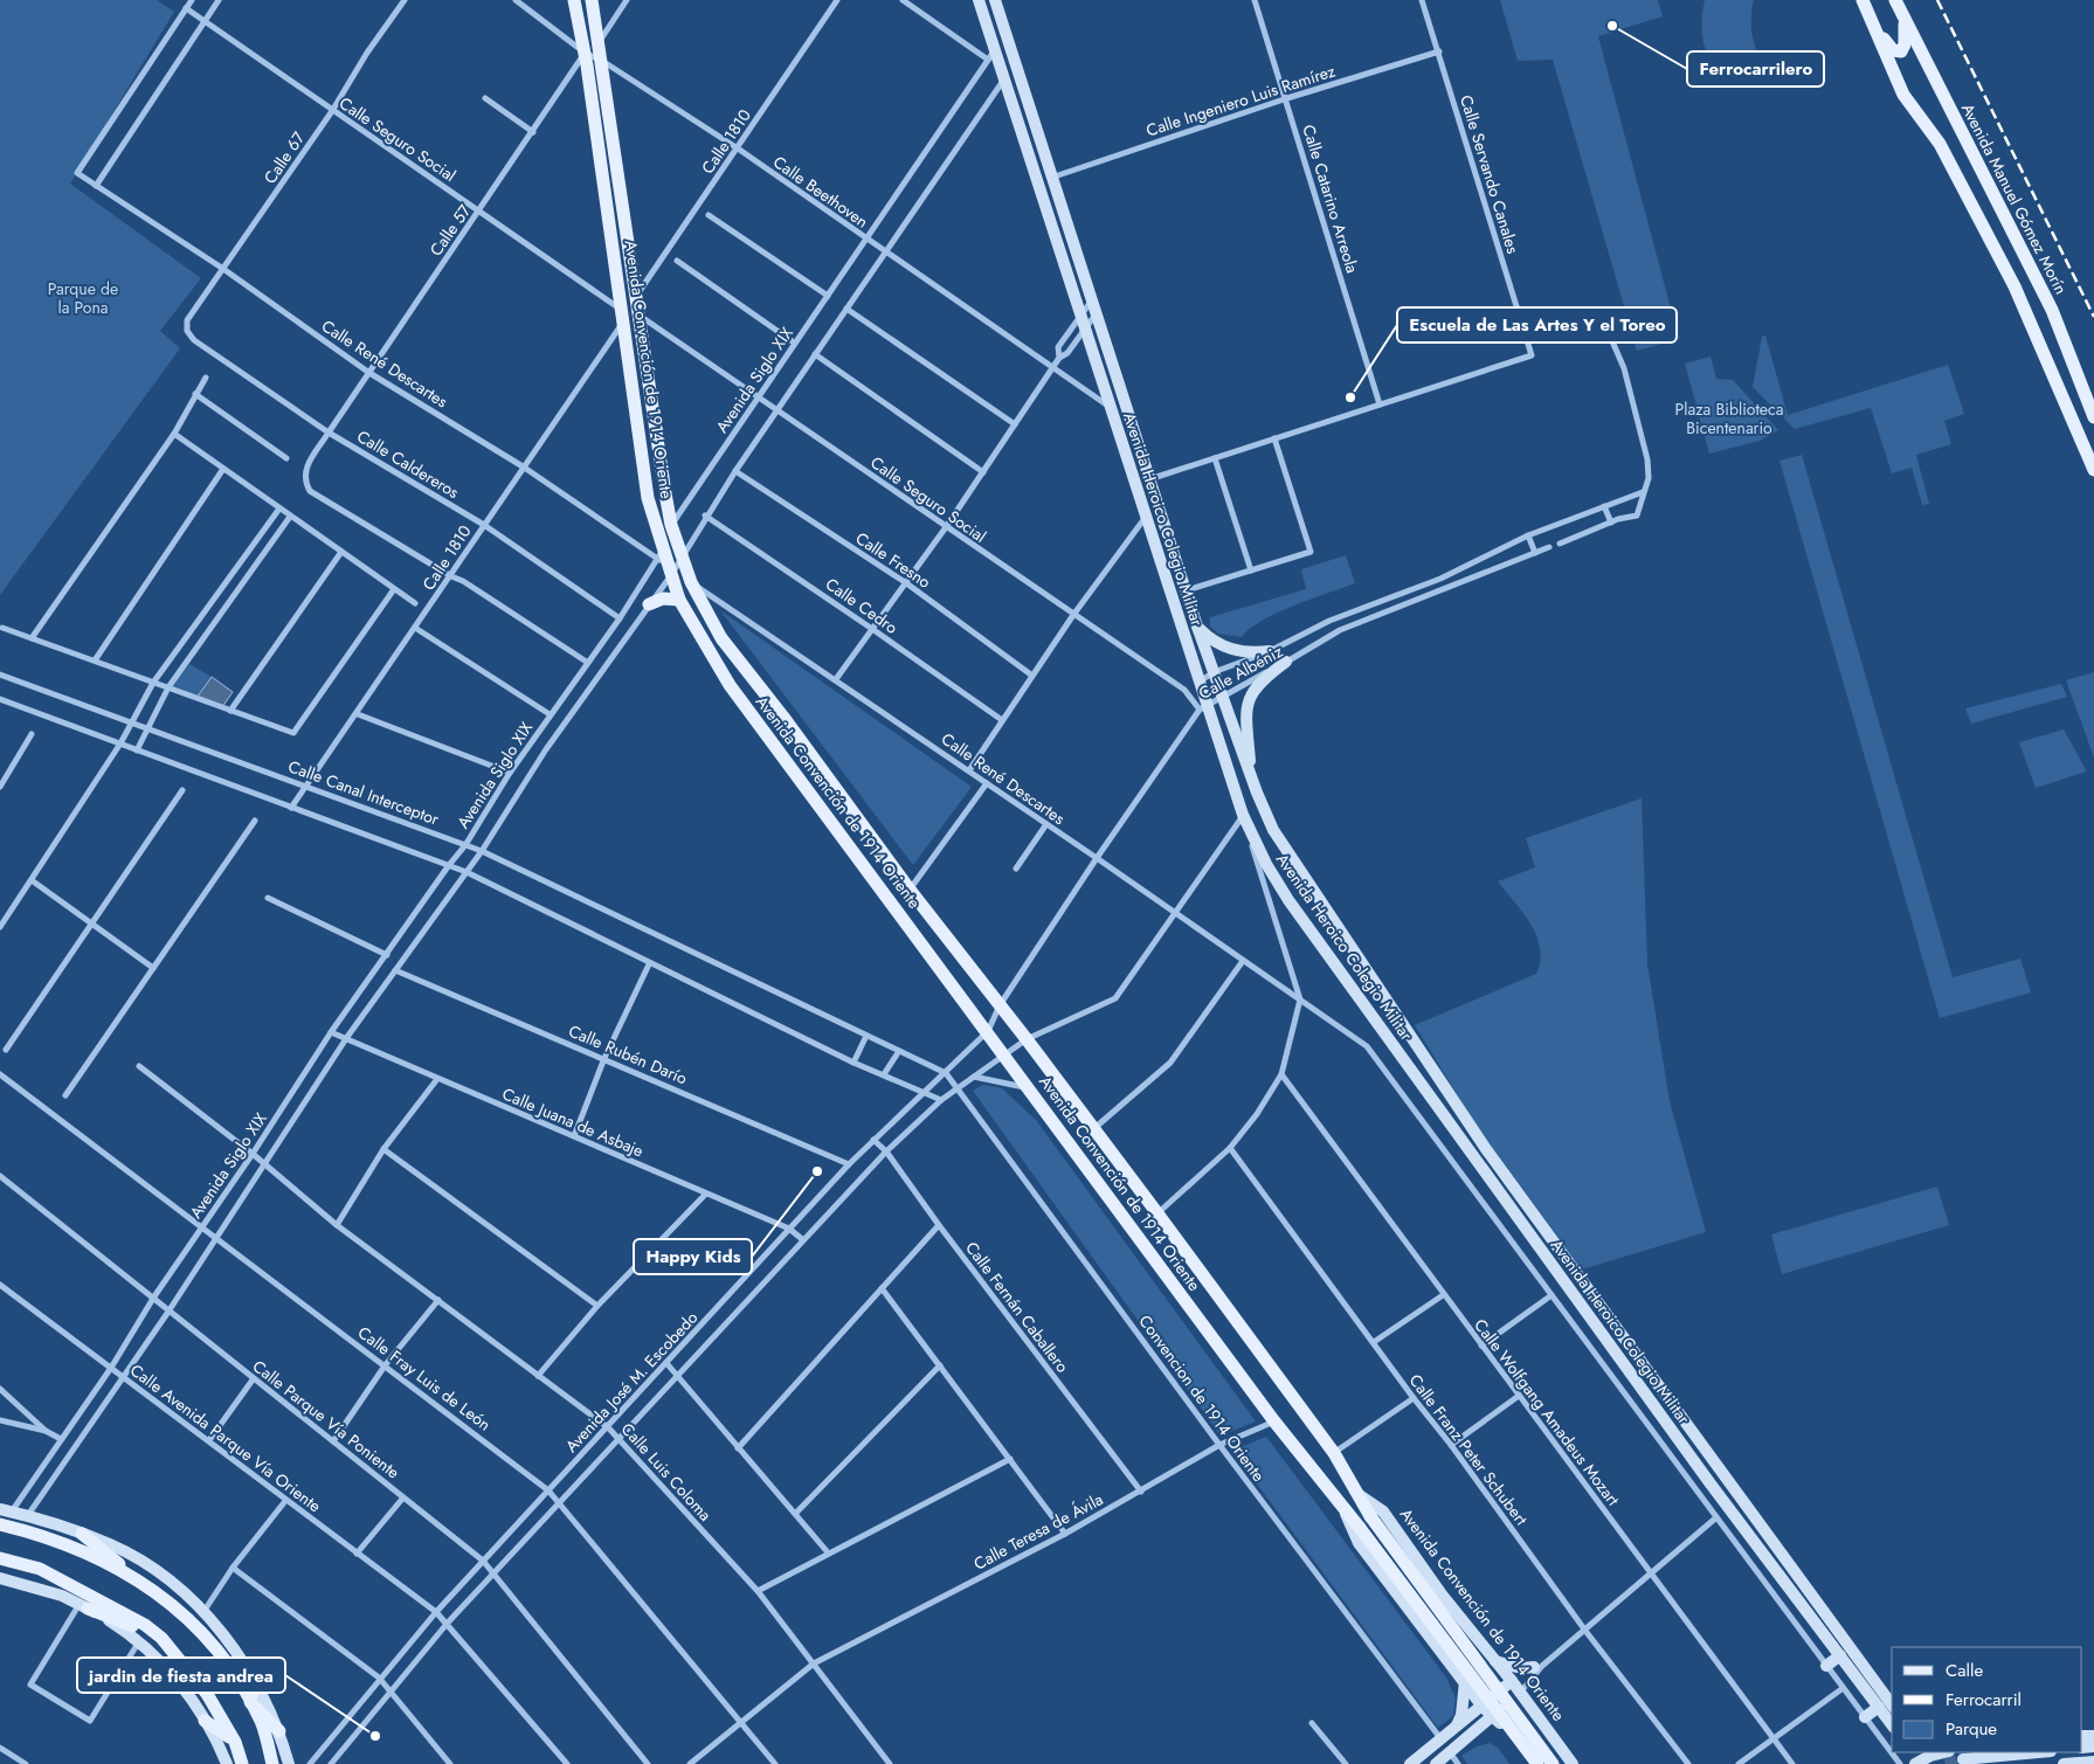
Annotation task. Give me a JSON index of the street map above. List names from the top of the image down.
{
  "streets": {
    "main road": ["Avenida Manuel Gómez Morín", "Avenida Convención de 1914 Oriente"],
    "street": [
      "Calle Ingeniero Luis Ramírez",
      "Calle Seguro Social",
      "Calle 1810",
      "Calle 67",
      "Calle Servando Canales",
      "Calle Beethoven",
      "Calle Catarino Arreola",
      "Calle 57",
      "Calle René Descartes",
      "Avenida Siglo XIX",
      "Calle Caldereros",
      "Avenida Heroico Colegio Militar",
      "Calle Fresno",
      "Calle Cedro",
      "Calle Albéniz",
      "Calle Canal Interceptor",
      "Calle Rubén Darío",
      "Calle Juana de Asbaje",
      "Calle Fernán Caballero",
      "Calle Fray Luis de León",
      "Avenida José M. Escobedo",
      "Convencion de 1914 Oriente",
      "Calle Wolfgang Amadeus Mozart",
      "Calle Parque Vía Poniente",
      "Calle Avenida Parque Vía Oriente",
      "Calle Franz Peter Schubert",
      "Calle Luis Coloma",
      "Calle Teresa de Ávila"
    ]
  },
  "crossings": [
    ["Calle Ingeniero Luis Ramírez", "Calle Servando Canales"],
    ["Calle Ingeniero Luis Ramírez", "Calle Catarino Arreola"],
    ["Calle Ingeniero Luis Ramírez", "Avenida Heroico Colegio Militar"],
    ["Calle Seguro Social", "Calle 1810"],
    ["Calle Seguro Social", "Calle 67"],
    ["Calle Seguro Social", "Calle 57"],
    ["Calle Seguro Social", "Calle René Descartes"],
    ["Calle Seguro Social", "Avenida Convención de 1914 Oriente"],
    ["Calle Seguro Social", "Avenida Siglo XIX"],
    ["Calle Seguro Social", "Avenida Heroico Colegio Militar"],
    ["Calle Seguro Social", "Calle Albéniz"],
    ["Calle 1810", "Calle Beethoven"],
    ["Calle 1810", "Calle 57"],
    ["Calle 1810", "Calle René Descartes"],
    ["Calle 1810", "Avenida Convención de 1914 Oriente"],
    ["Calle 1810", "Calle Caldereros"],
    ["Calle 1810", "Calle Canal Interceptor"],
    ["Calle 67", "Calle René Descartes"],
    ["Calle 67", "Calle Caldereros"],
    ["Calle Servando Canales", "Calle Catarino Arreola"],
    ["Calle Beethoven", "Calle 57"],
    ["Calle Beethoven", "Avenida Convención de 1914 Oriente"],
    ["Calle Beethoven", "Avenida Siglo XIX"],
    ["Calle Beethoven", "Avenida Heroico Colegio Militar"],
    ["Calle 57", "Calle René Descartes"],
    ["Calle 57", "Avenida Convención de 1914 Oriente"],
    ["Calle 57", "Calle Caldereros"],
    ["Calle René Descartes", "Avenida Convención de 1914 Oriente"],
    ["Calle René Descartes", "Avenida Siglo XIX"],
    ["Calle René Descartes", "Avenida Heroico Colegio Militar"],
    ["Calle René Descartes", "Calle Albéniz"],
    ["Calle René Descartes", "Avenida José M. Escobedo"],
    ["Avenida Convención de 1914 Oriente", "Avenida Siglo XIX"],
    ["Avenida Convención de 1914 Oriente", "Calle Albéniz"],
    ["Avenida Convención de 1914 Oriente", "Avenida José M. Escobedo"],
    ["Avenida Convención de 1914 Oriente", "Calle Teresa de Ávila"],
    ["Avenida Siglo XIX", "Calle Caldereros"],
    ["Avenida Siglo XIX", "Avenida Heroico Colegio Militar"],
    ["Avenida Siglo XIX", "Calle Fresno"],
    ["Avenida Siglo XIX", "Calle Cedro"],
    ["Avenida Siglo XIX", "Calle Canal Interceptor"],
    ["Avenida Siglo XIX", "Calle Rubén Darío"],
    ["Avenida Siglo XIX", "Calle Juana de Asbaje"],
    ["Avenida Siglo XIX", "Calle Fray Luis de León"],
    ["Avenida Siglo XIX", "Calle Parque Vía Poniente"],
    ["Avenida Siglo XIX", "Calle Avenida Parque Vía Oriente"],
    ["Avenida Siglo XIX", "Calle Luis Coloma"],
    ["Avenida Heroico Colegio Militar", "Calle Albéniz"],
    ["Avenida Heroico Colegio Militar", "Avenida José M. Escobedo"],
    ["Calle Albéniz", "Avenida José M. Escobedo"],
    ["Calle Canal Interceptor", "Avenida José M. Escobedo"],
    ["Calle Canal Interceptor", "Convencion de 1914 Oriente"],
    ["Calle Rubén Darío", "Avenida José M. Escobedo"],
    ["Calle Juana de Asbaje", "Avenida José M. Escobedo"],
    ["Calle Fernán Caballero", "Avenida José M. Escobedo"],
    ["Calle Fernán Caballero", "Calle Teresa de Ávila"],
    ["Calle Fray Luis de León", "Avenida José M. Escobedo"],
    ["Calle Fray Luis de León", "Calle Teresa de Ávila"],
    ["Avenida José M. Escobedo", "Convencion de 1914 Oriente"],
    ["Avenida José M. Escobedo", "Calle Parque Vía Poniente"],
    ["Avenida José M. Escobedo", "Calle Avenida Parque Vía Oriente"],
    ["Avenida José M. Escobedo", "Calle Luis Coloma"],
    ["Convencion de 1914 Oriente", "Calle Teresa de Ávila"],
    ["Calle Luis Coloma", "Calle Teresa de Ávila"]
  ],
  "parks": ["Parque de la Pona", "Plaza Biblioteca Bicentenario"],
  "places": [
    "Ferrocarrilero",
    "Escuela de Las Artes Y el Toreo",
    "Happy Kids",
    "jardin de fiesta andrea"
  ],
  "legend": ["Calle", "Ferrocarril", "Parque"]
}
